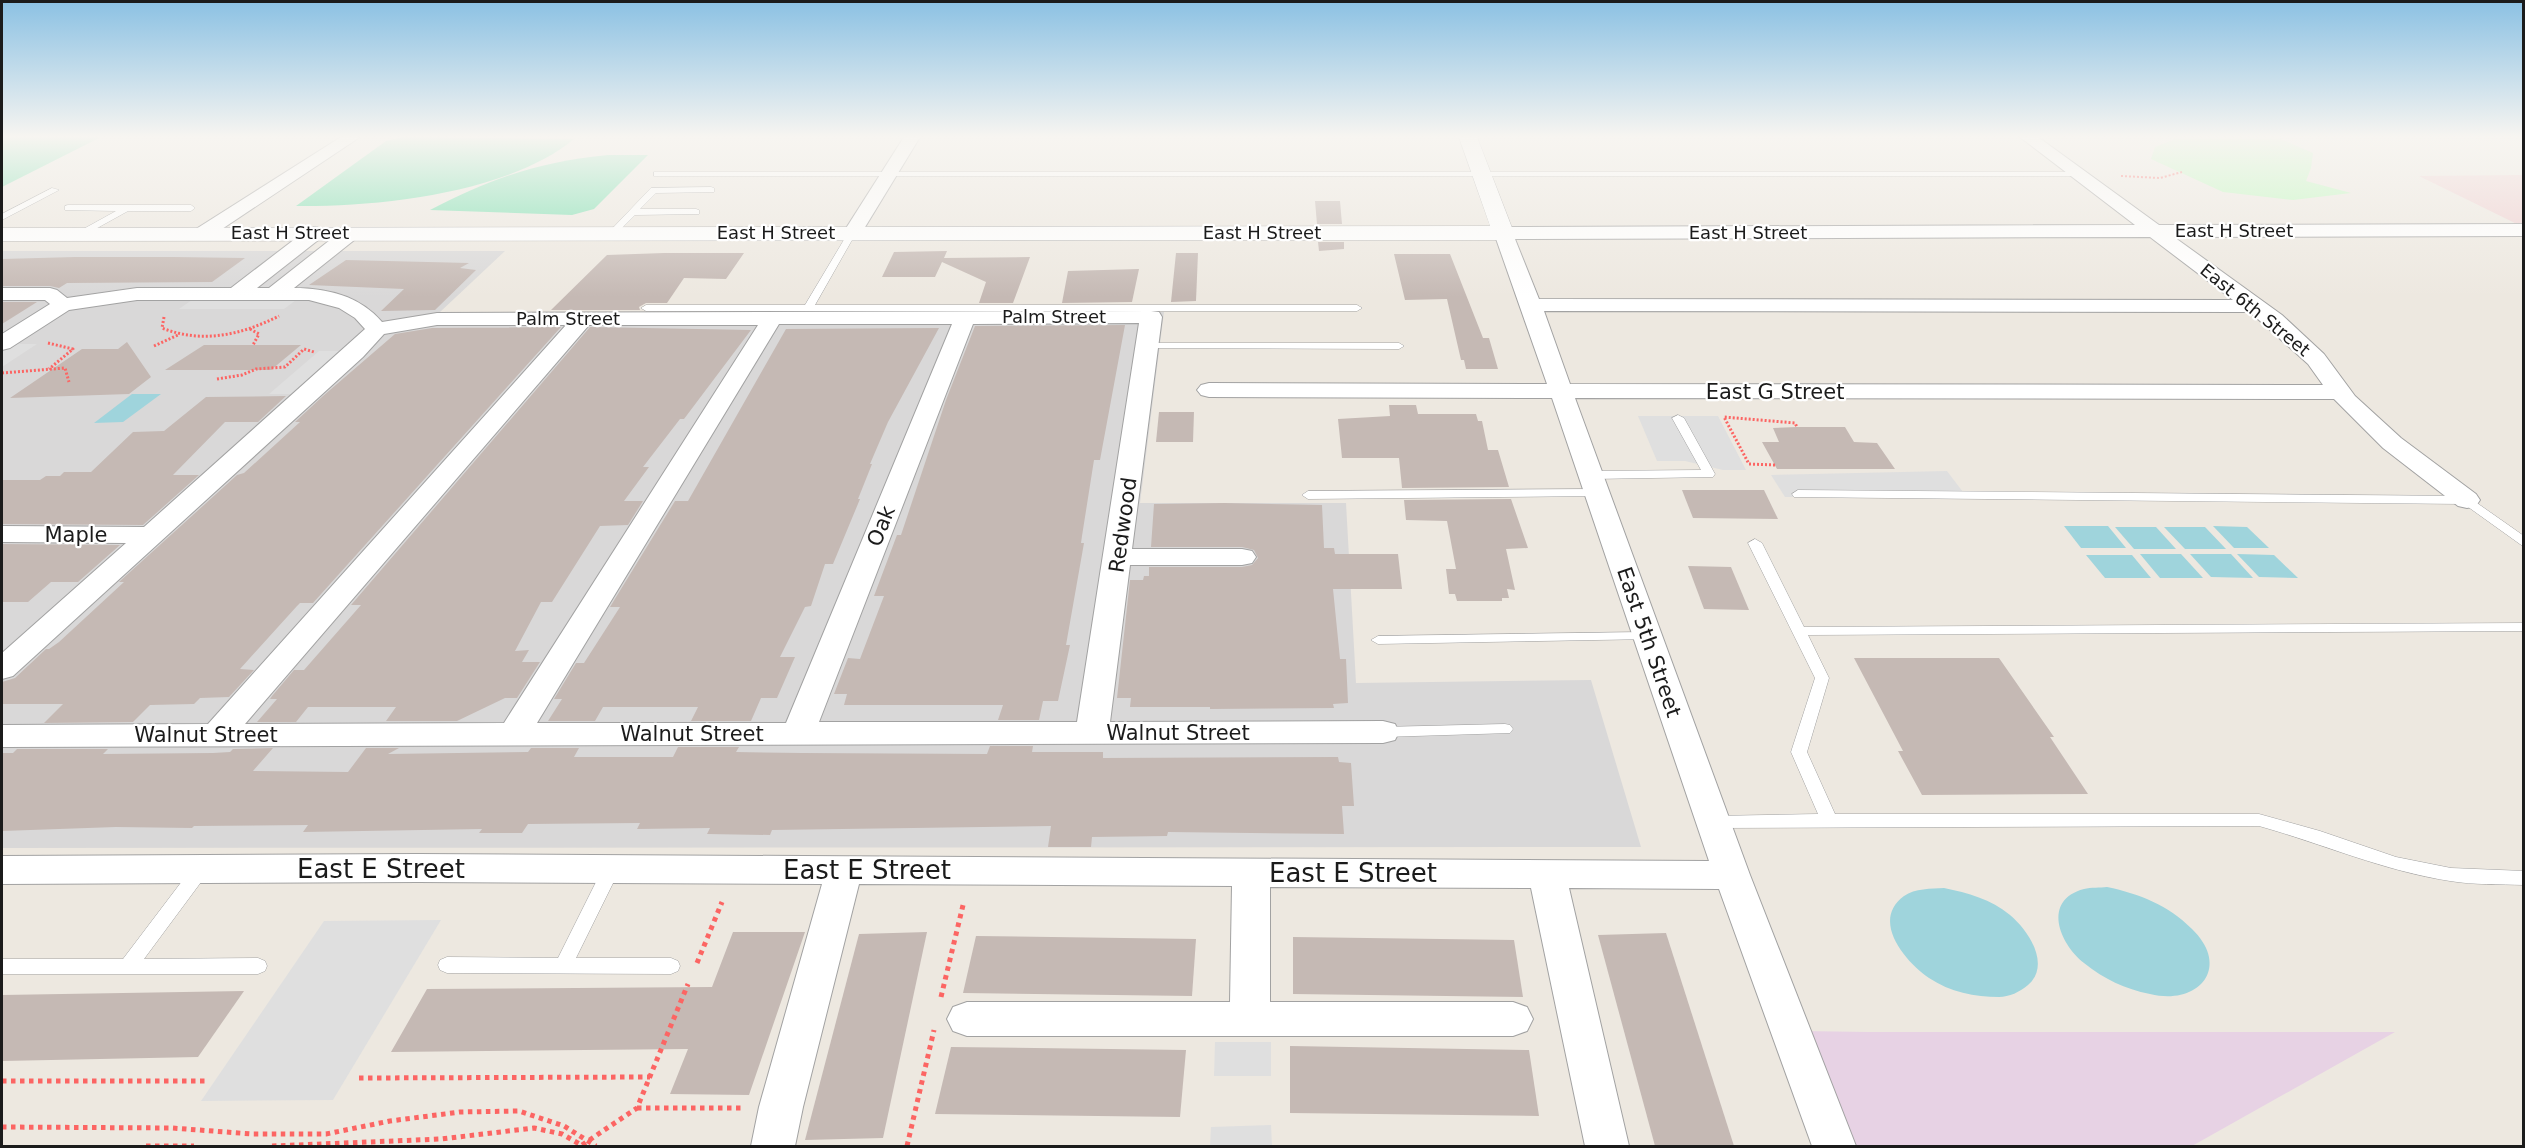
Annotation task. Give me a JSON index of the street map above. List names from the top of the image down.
{
  "streets": {
    "street": [
      "East H Street",
      "East 6th Street",
      "Palm Street",
      "East G Street",
      "Redwood",
      "Oak",
      "Maple",
      "East 5th Street",
      "Walnut Street",
      "East E Street"
    ]
  },
  "crossings": [
    ["East H Street", "East 6th Street"],
    ["East H Street", "East 5th Street"],
    ["East 6th Street", "East G Street"],
    ["Palm Street", "Redwood"],
    ["Palm Street", "Oak"],
    ["East G Street", "East 5th Street"],
    ["Redwood", "Walnut Street"],
    ["Oak", "Walnut Street"],
    ["East 5th Street", "East E Street"]
  ]
}
